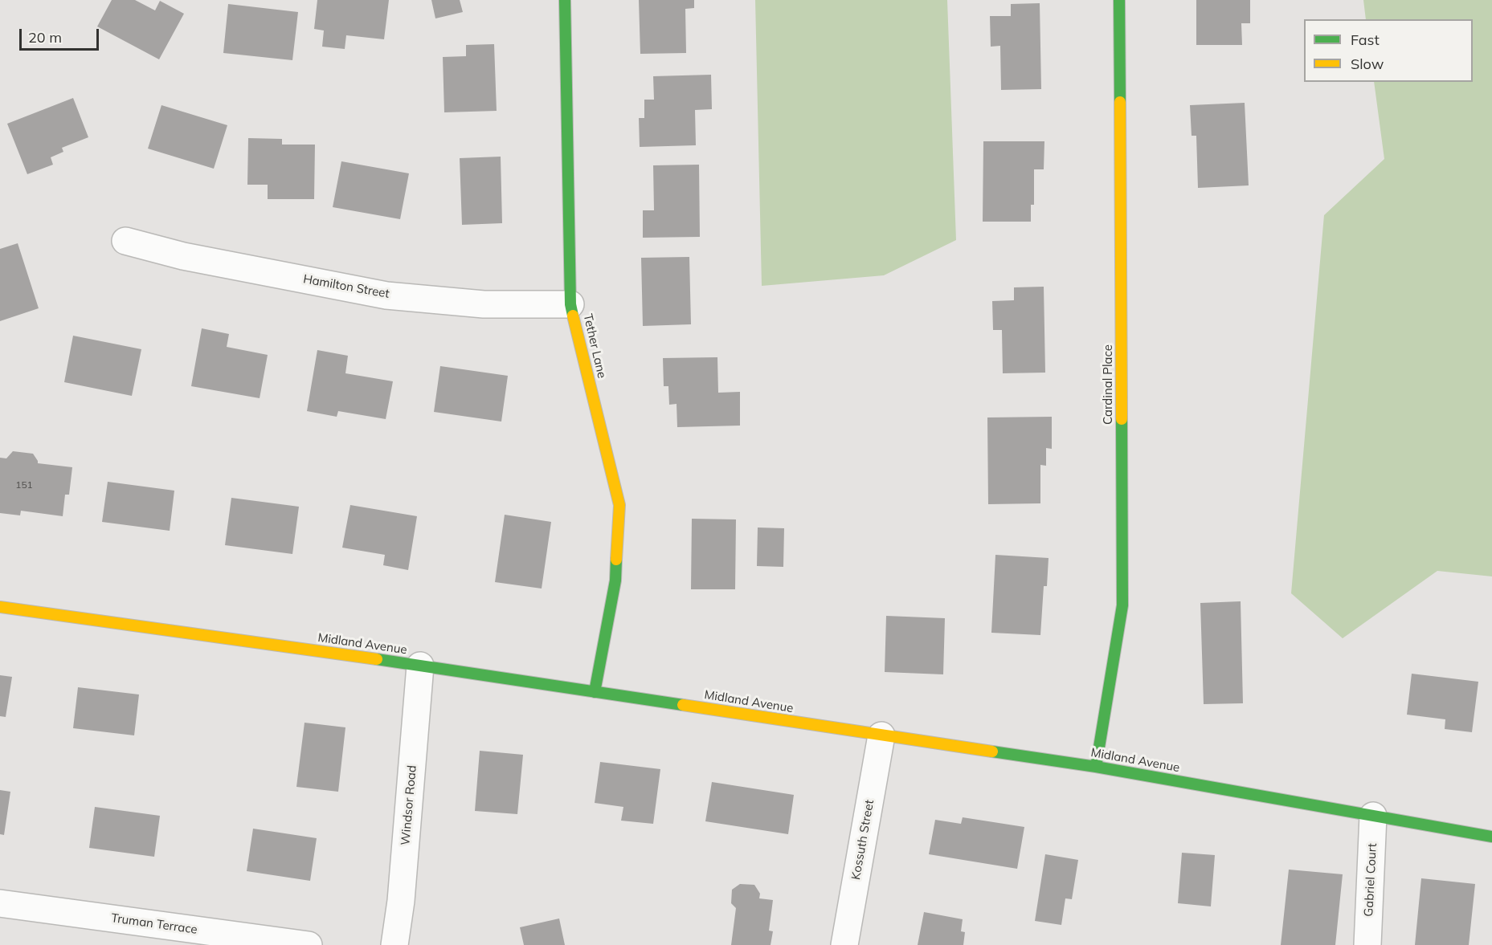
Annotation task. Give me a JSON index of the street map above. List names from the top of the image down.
{
  "streets": {
    "street": [
      "Hamilton Street",
      "Tether Lane",
      "Cardinal Place",
      "Midland Avenue",
      "Windsor Road",
      "Kossuth Street",
      "Gabriel Court",
      "Truman Terrace"
    ]
  },
  "crossings": [
    ["Hamilton Street", "Tether Lane"],
    ["Tether Lane", "Midland Avenue"],
    ["Cardinal Place", "Midland Avenue"],
    ["Midland Avenue", "Windsor Road"],
    ["Midland Avenue", "Kossuth Street"],
    ["Midland Avenue", "Gabriel Court"]
  ],
  "house_numbers": ["151"],
  "legend": ["Fast", "Slow"],
  "scale_bar": "20 m"
}
